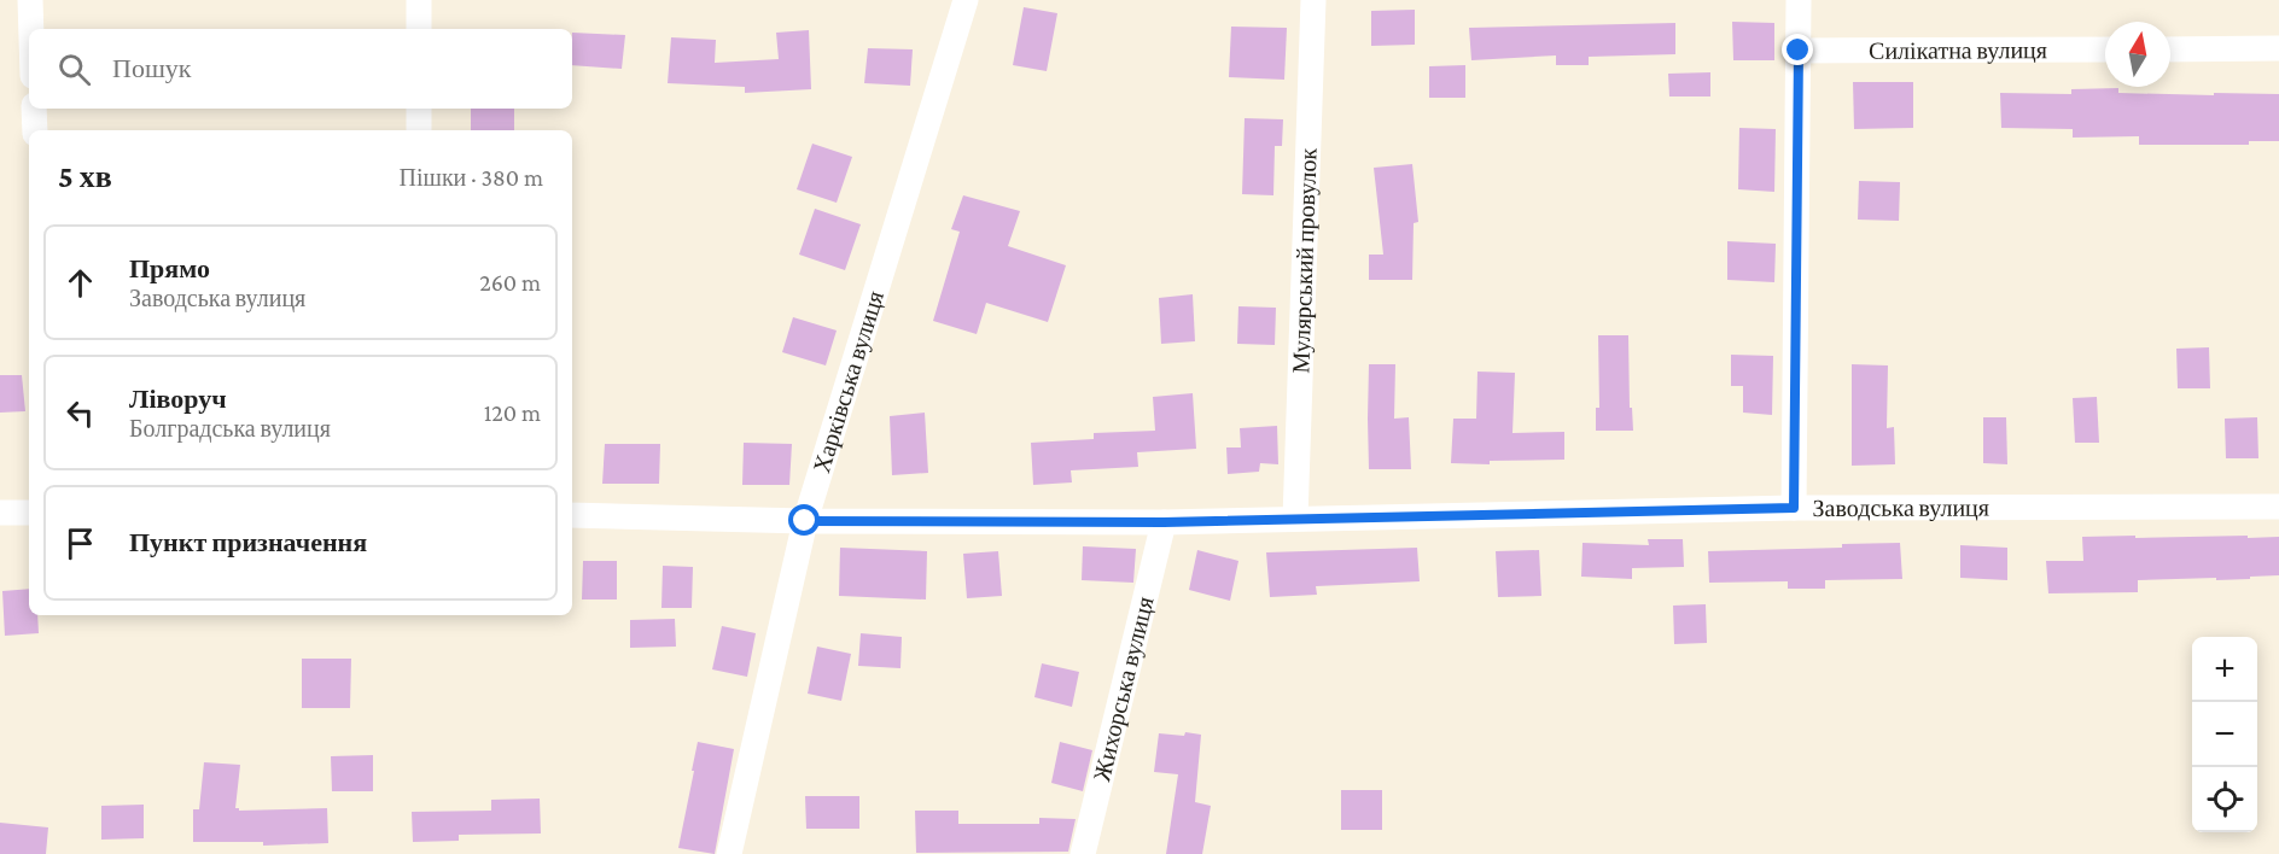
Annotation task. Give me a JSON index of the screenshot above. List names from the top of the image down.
{
  "streets": {
    "street": [
      "Силікатна вулиця",
      "Мулярський провулок",
      "Харківська вулиця",
      "Заводська вулиця",
      "Жихорська вулиця"
    ]
  },
  "crossings": [
    ["Мулярський провулок", "Заводська вулиця"],
    ["Харківська вулиця", "Заводська вулиця"],
    ["Заводська вулиця", "Жихорська вулиця"]
  ],
  "north": "top",
  "page": {
    "search": "Пошук",
    "heading": ["5 хв", "Пішки · 380 m"],
    "list": [
      ["Прямо", "Заводська вулиця", "260 m"],
      ["Ліворуч", "Болградська вулиця", "120 m"],
      "Пункт призначення"
    ],
    "map_buttons": ["+", "−"]
  }
}
